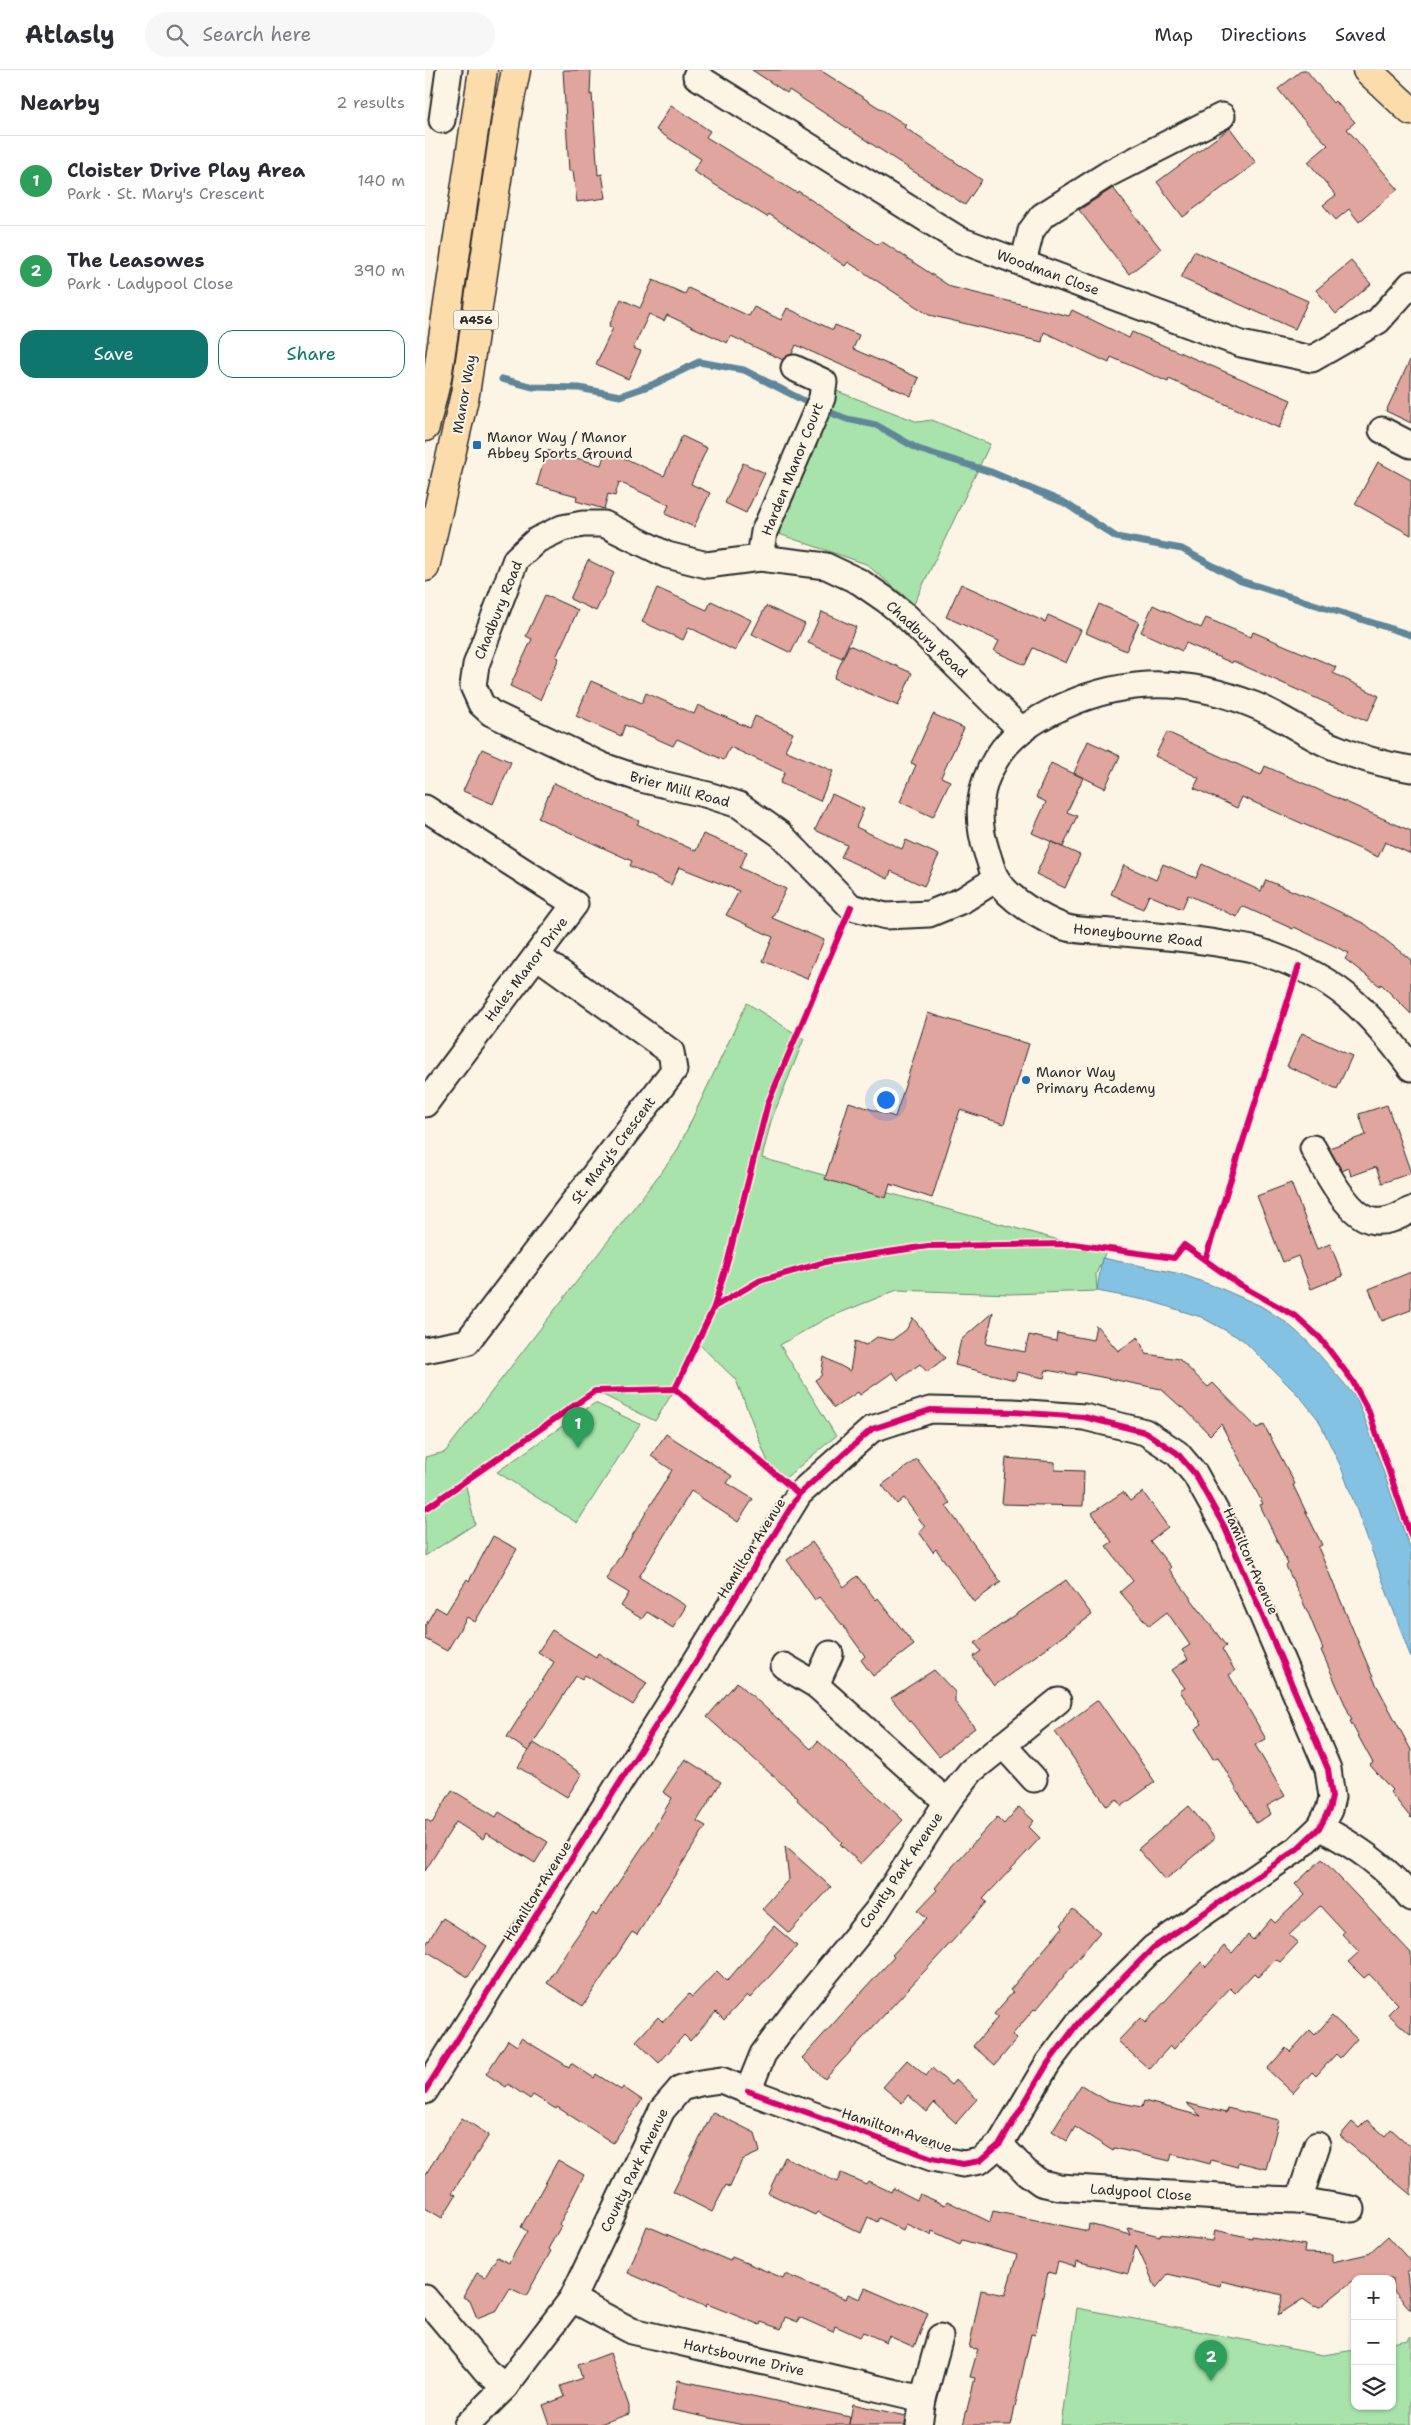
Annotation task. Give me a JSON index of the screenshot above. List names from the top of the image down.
{
  "streets": {
    "main road": ["A456", "Manor Way"],
    "street": [
      "Woodman Close",
      "Harden Manor Court",
      "Chadbury Road",
      "Brier Mill Road",
      "Honeybourne Road",
      "Hales Manor Drive",
      "St. Mary's Crescent",
      "Hamilton Avenue",
      "County Park Avenue",
      "Ladypool Close",
      "Hartsbourne Drive"
    ]
  },
  "crossings": [
    ["Harden Manor Court", "Chadbury Road"],
    ["Chadbury Road", "Brier Mill Road"],
    ["Chadbury Road", "Honeybourne Road"],
    ["Brier Mill Road", "Honeybourne Road"],
    ["Hales Manor Drive", "St. Mary's Crescent"],
    ["Hamilton Avenue", "County Park Avenue"],
    ["Hamilton Avenue", "Ladypool Close"],
    ["County Park Avenue", "Hartsbourne Drive"]
  ],
  "places": {
    "transit": ["Manor Way / Manor Abbey Sports Ground"],
    "other": ["Manor Way Primary Academy"]
  },
  "page": {
    "header": "Atlasly",
    "search": "Search here",
    "nav": ["Map", "Directions", "Saved"],
    "heading": ["Nearby", "2 results"],
    "list": [
      {
        "mark": "1",
        "name": "Cloister Drive Play Area",
        "note": "Park · St. Mary's Crescent",
        "value": "140 m"
      },
      {
        "mark": "2",
        "name": "The Leasowes",
        "note": "Park · Ladypool Close",
        "value": "390 m"
      }
    ],
    "buttons": ["Save", "Share"],
    "pins": ["1", "2"],
    "map_buttons": ["+", "−"]
  }
}
